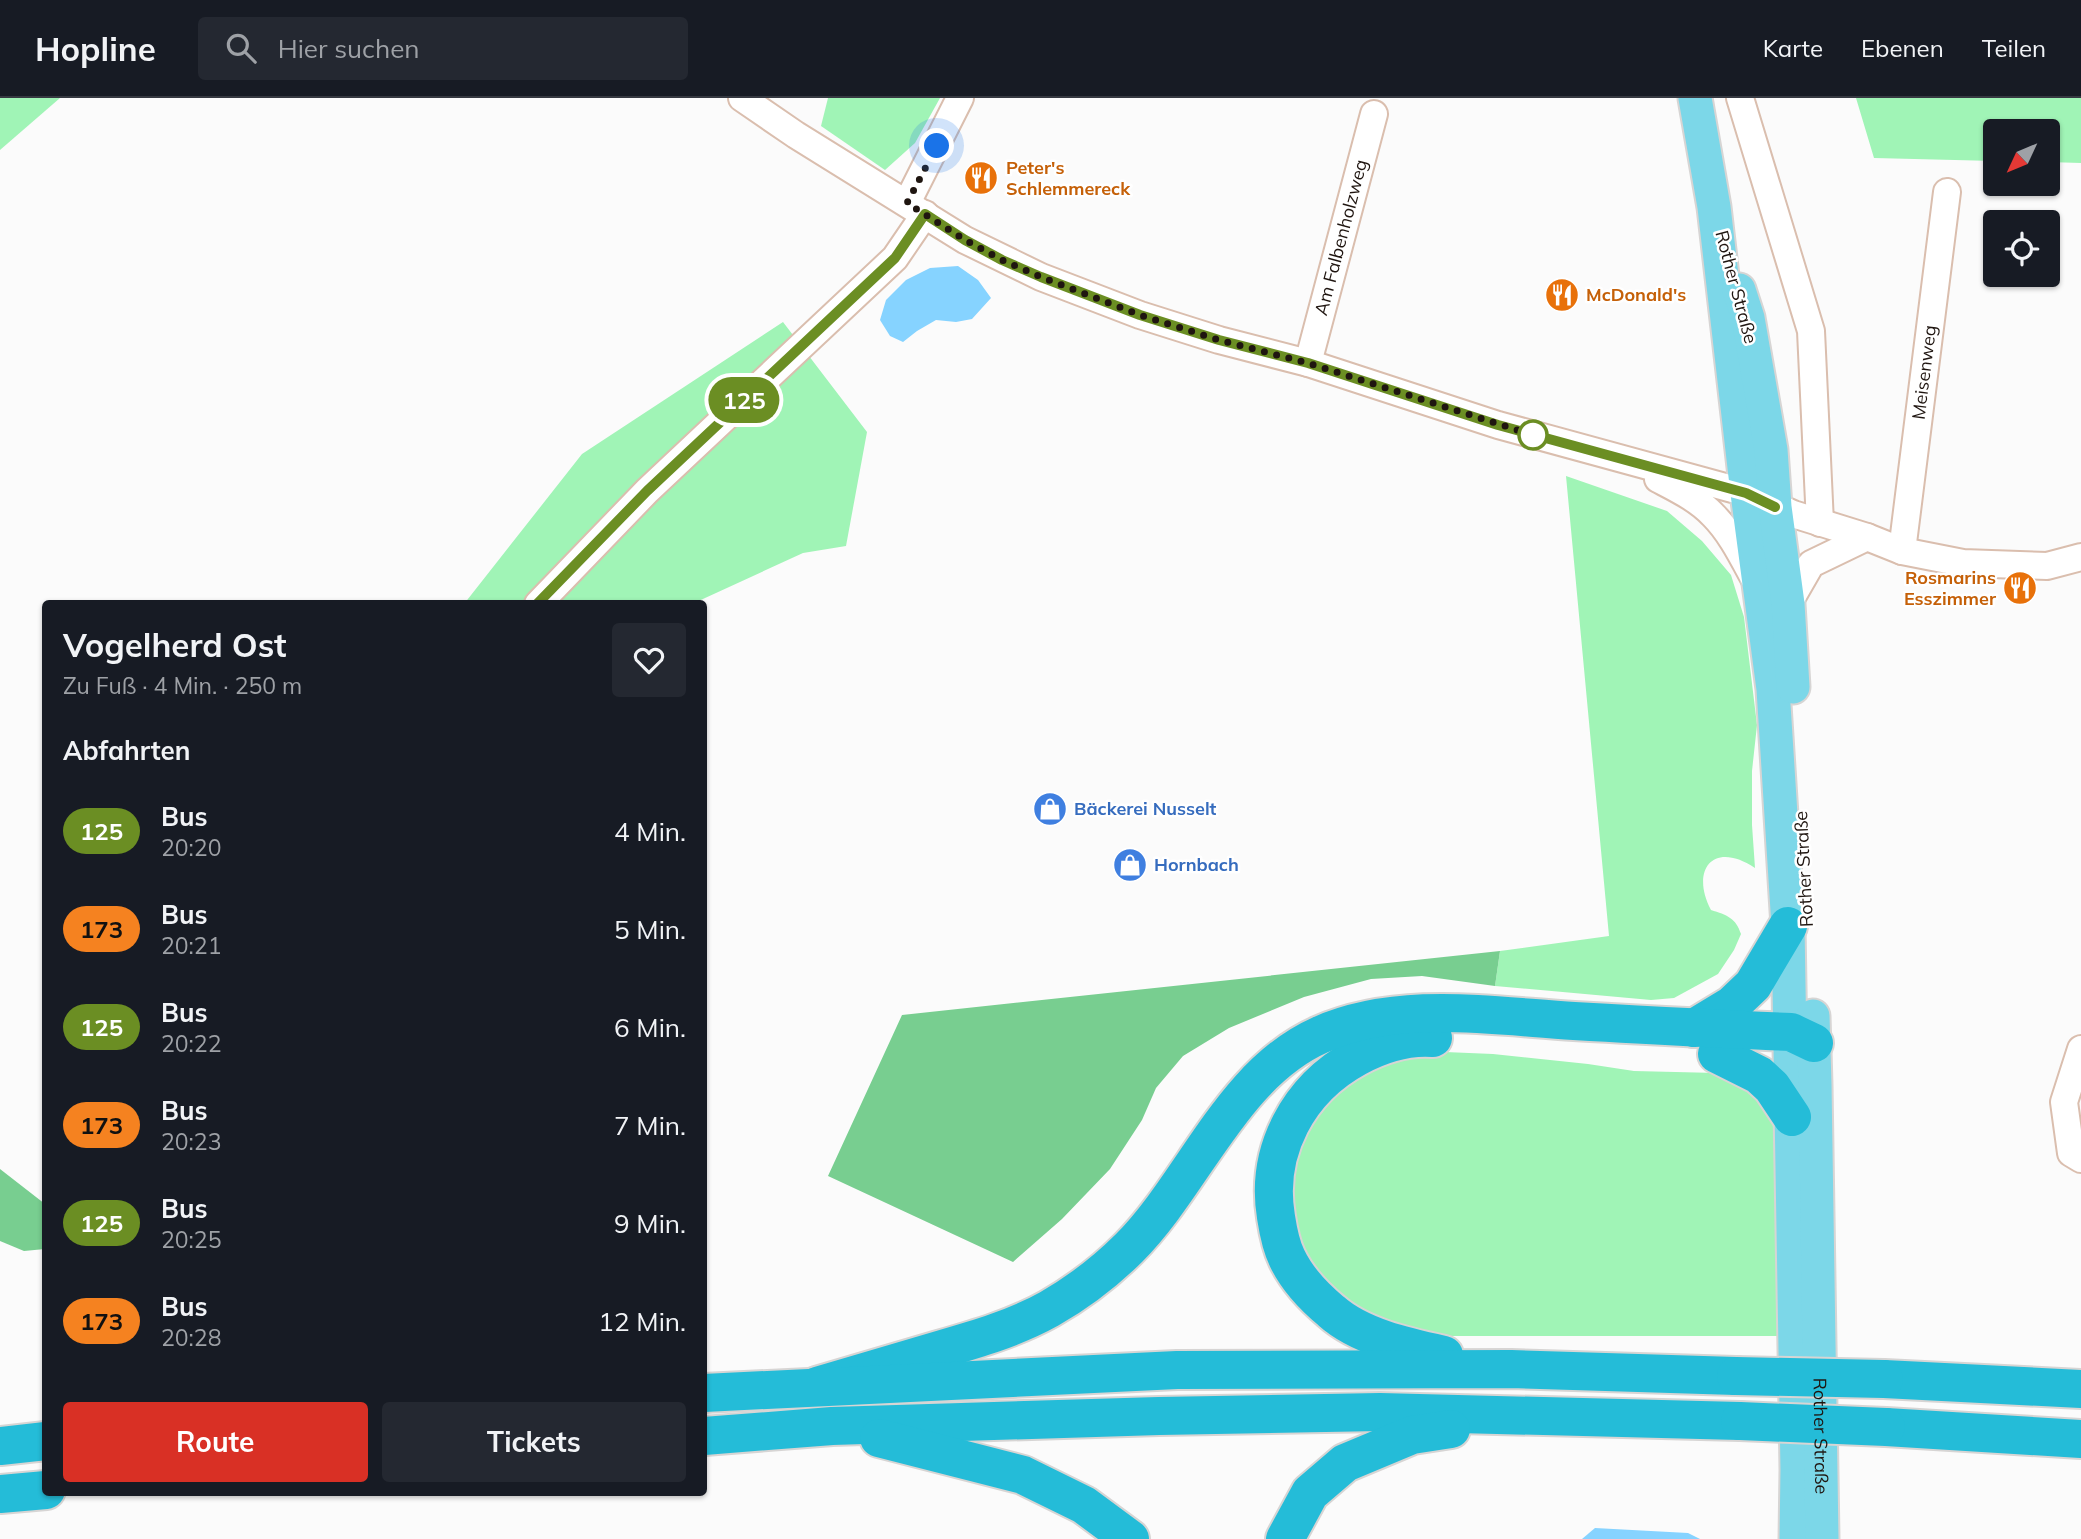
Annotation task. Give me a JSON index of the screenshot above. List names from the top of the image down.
{
  "streets": {
    "main road": ["Rother Straße"],
    "street": ["Am Falbenholzweg", "Meisenweg"]
  },
  "places": {
    "restaurant": ["Peter's Schlemmereck", "McDonald's", "Rosmarins Esszimmer"],
    "shop": ["Bäckerei Nusselt", "Hornbach"]
  },
  "lines": ["bus line 125"],
  "north": "bottom left",
  "page": {
    "header": "Hopline",
    "search": "Hier suchen",
    "nav": ["Karte", "Ebenen", "Teilen"],
    "on_map": "125",
    "heading": [
      ["Vogelherd Ost", "Zu Fuß · 4 Min. · 250 m"],
      "Abfahrten"
    ],
    "list": [
      {
        "mark": "125",
        "name": "Bus",
        "note": "20:20",
        "value": "4 Min."
      },
      {
        "mark": "173",
        "name": "Bus",
        "note": "20:21",
        "value": "5 Min."
      },
      {
        "mark": "125",
        "name": "Bus",
        "note": "20:22",
        "value": "6 Min."
      },
      {
        "mark": "173",
        "name": "Bus",
        "note": "20:23",
        "value": "7 Min."
      },
      {
        "mark": "125",
        "name": "Bus",
        "note": "20:25",
        "value": "9 Min."
      },
      {
        "mark": "173",
        "name": "Bus",
        "note": "20:28",
        "value": "12 Min."
      }
    ],
    "buttons": ["Route", "Tickets"]
  }
}
